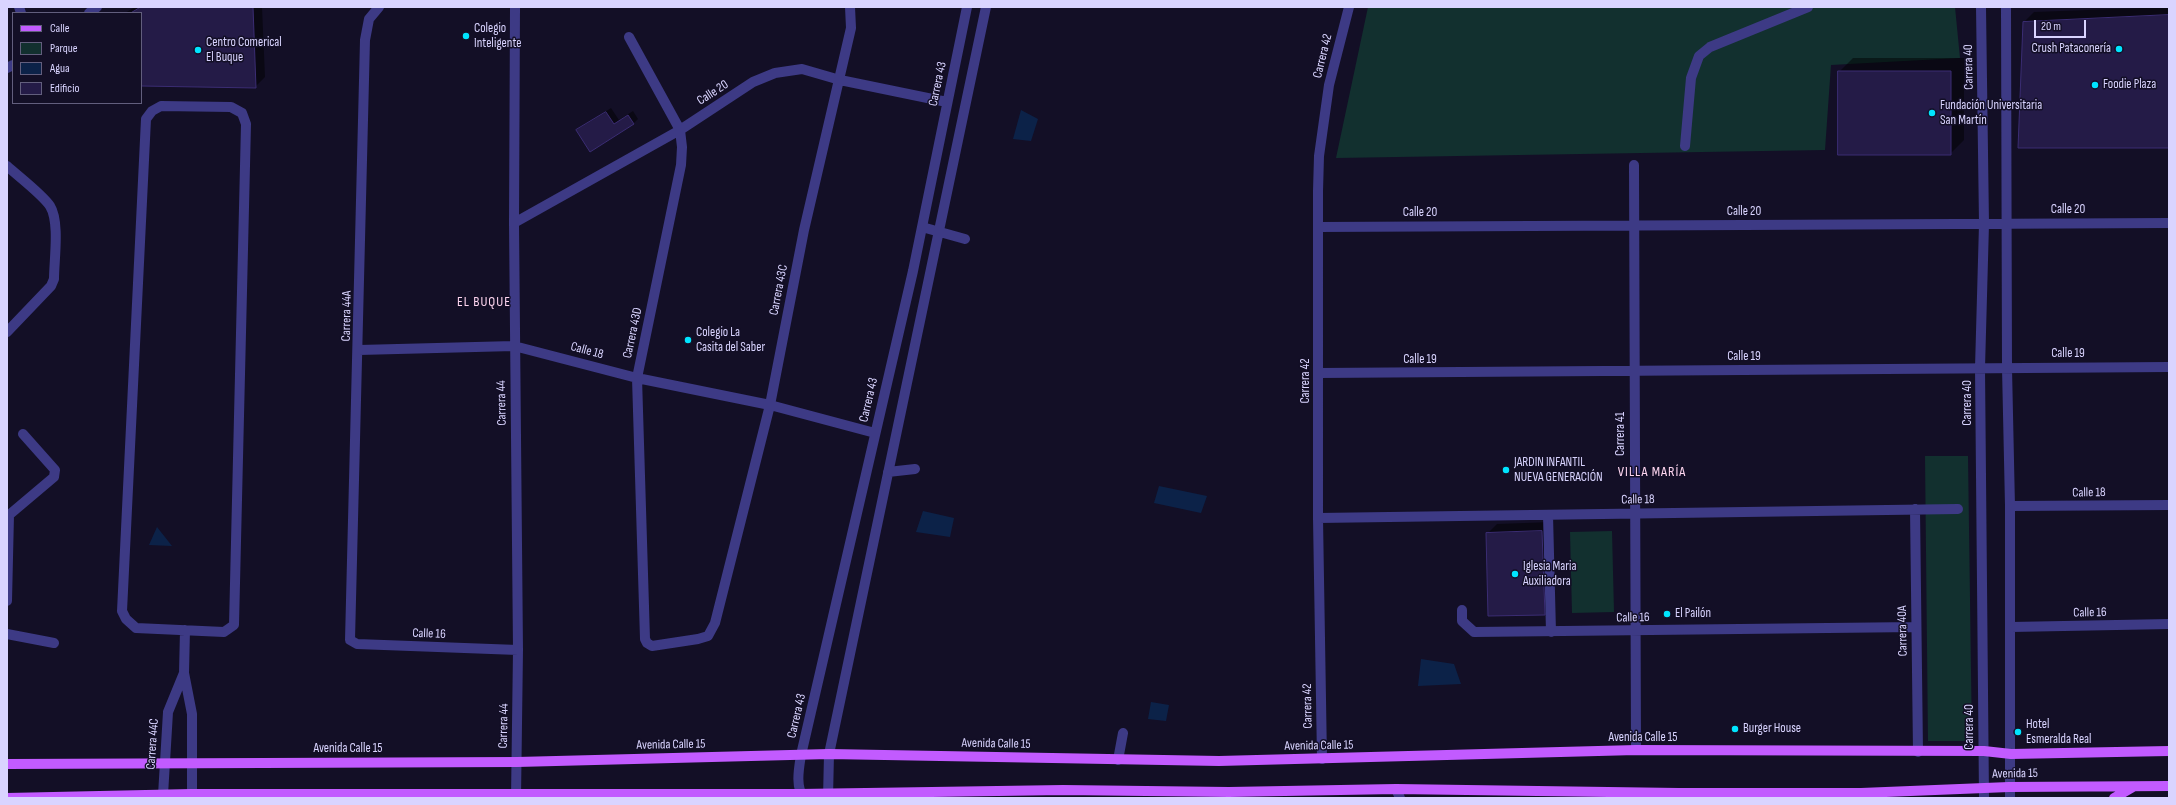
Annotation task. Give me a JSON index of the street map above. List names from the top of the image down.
{
  "streets": {
    "main road": ["Avenida Calle 15", "Avenida 15"],
    "street": [
      "Carrera 42",
      "Carrera 40",
      "Carrera 43",
      "Calle 20",
      "Carrera 43C",
      "Carrera 44A",
      "Carrera 43D",
      "Calle 18",
      "Calle 19",
      "Carrera 44",
      "Carrera 41",
      "Calle 16",
      "Carrera 40A",
      "Carrera 44C"
    ]
  },
  "crossings": [
    ["Carrera 42", "Calle 20"],
    ["Carrera 42", "Calle 18"],
    ["Carrera 42", "Calle 19"],
    ["Carrera 42", "Avenida Calle 15"],
    ["Carrera 40", "Calle 20"],
    ["Carrera 40", "Calle 19"],
    ["Carrera 40", "Avenida Calle 15"],
    ["Carrera 40", "Avenida 15"],
    ["Carrera 43", "Calle 20"],
    ["Carrera 43", "Calle 18"],
    ["Carrera 43", "Avenida Calle 15"],
    ["Calle 20", "Carrera 43C"],
    ["Calle 20", "Carrera 43D"],
    ["Calle 20", "Carrera 44"],
    ["Calle 20", "Carrera 41"],
    ["Carrera 43C", "Carrera 43D"],
    ["Carrera 43C", "Calle 18"],
    ["Carrera 44A", "Calle 18"],
    ["Carrera 44A", "Calle 16"],
    ["Carrera 43D", "Calle 18"],
    ["Calle 18", "Carrera 44"],
    ["Calle 18", "Carrera 41"],
    ["Calle 18", "Carrera 40A"],
    ["Calle 19", "Carrera 41"],
    ["Carrera 44", "Calle 16"],
    ["Carrera 44", "Avenida Calle 15"],
    ["Carrera 41", "Calle 16"],
    ["Carrera 41", "Avenida Calle 15"],
    ["Calle 16", "Carrera 40A"],
    ["Carrera 40A", "Avenida Calle 15"],
    ["Avenida Calle 15", "Carrera 44C"],
    ["Avenida Calle 15", "Avenida 15"]
  ],
  "districts": ["EL BUQUE", "VILLA MARÍA"],
  "places": [
    "Colegio Inteligente",
    "Crush Pataconería",
    "Centro Comerical El Buque",
    "Foodie Plaza",
    "Fundación Universitaria San Martín",
    "Colegio La Casita del Saber",
    "JARDIN INFANTIL NUEVA GENERACIÓN",
    "Iglesia Maria Auxiliadora",
    "El Pailón",
    "Burger House",
    "Hotel Esmeralda Real"
  ],
  "legend": [
    "Calle",
    "Parque",
    "Agua",
    "Edificio"
  ],
  "scale_bar": "20 m"
}
